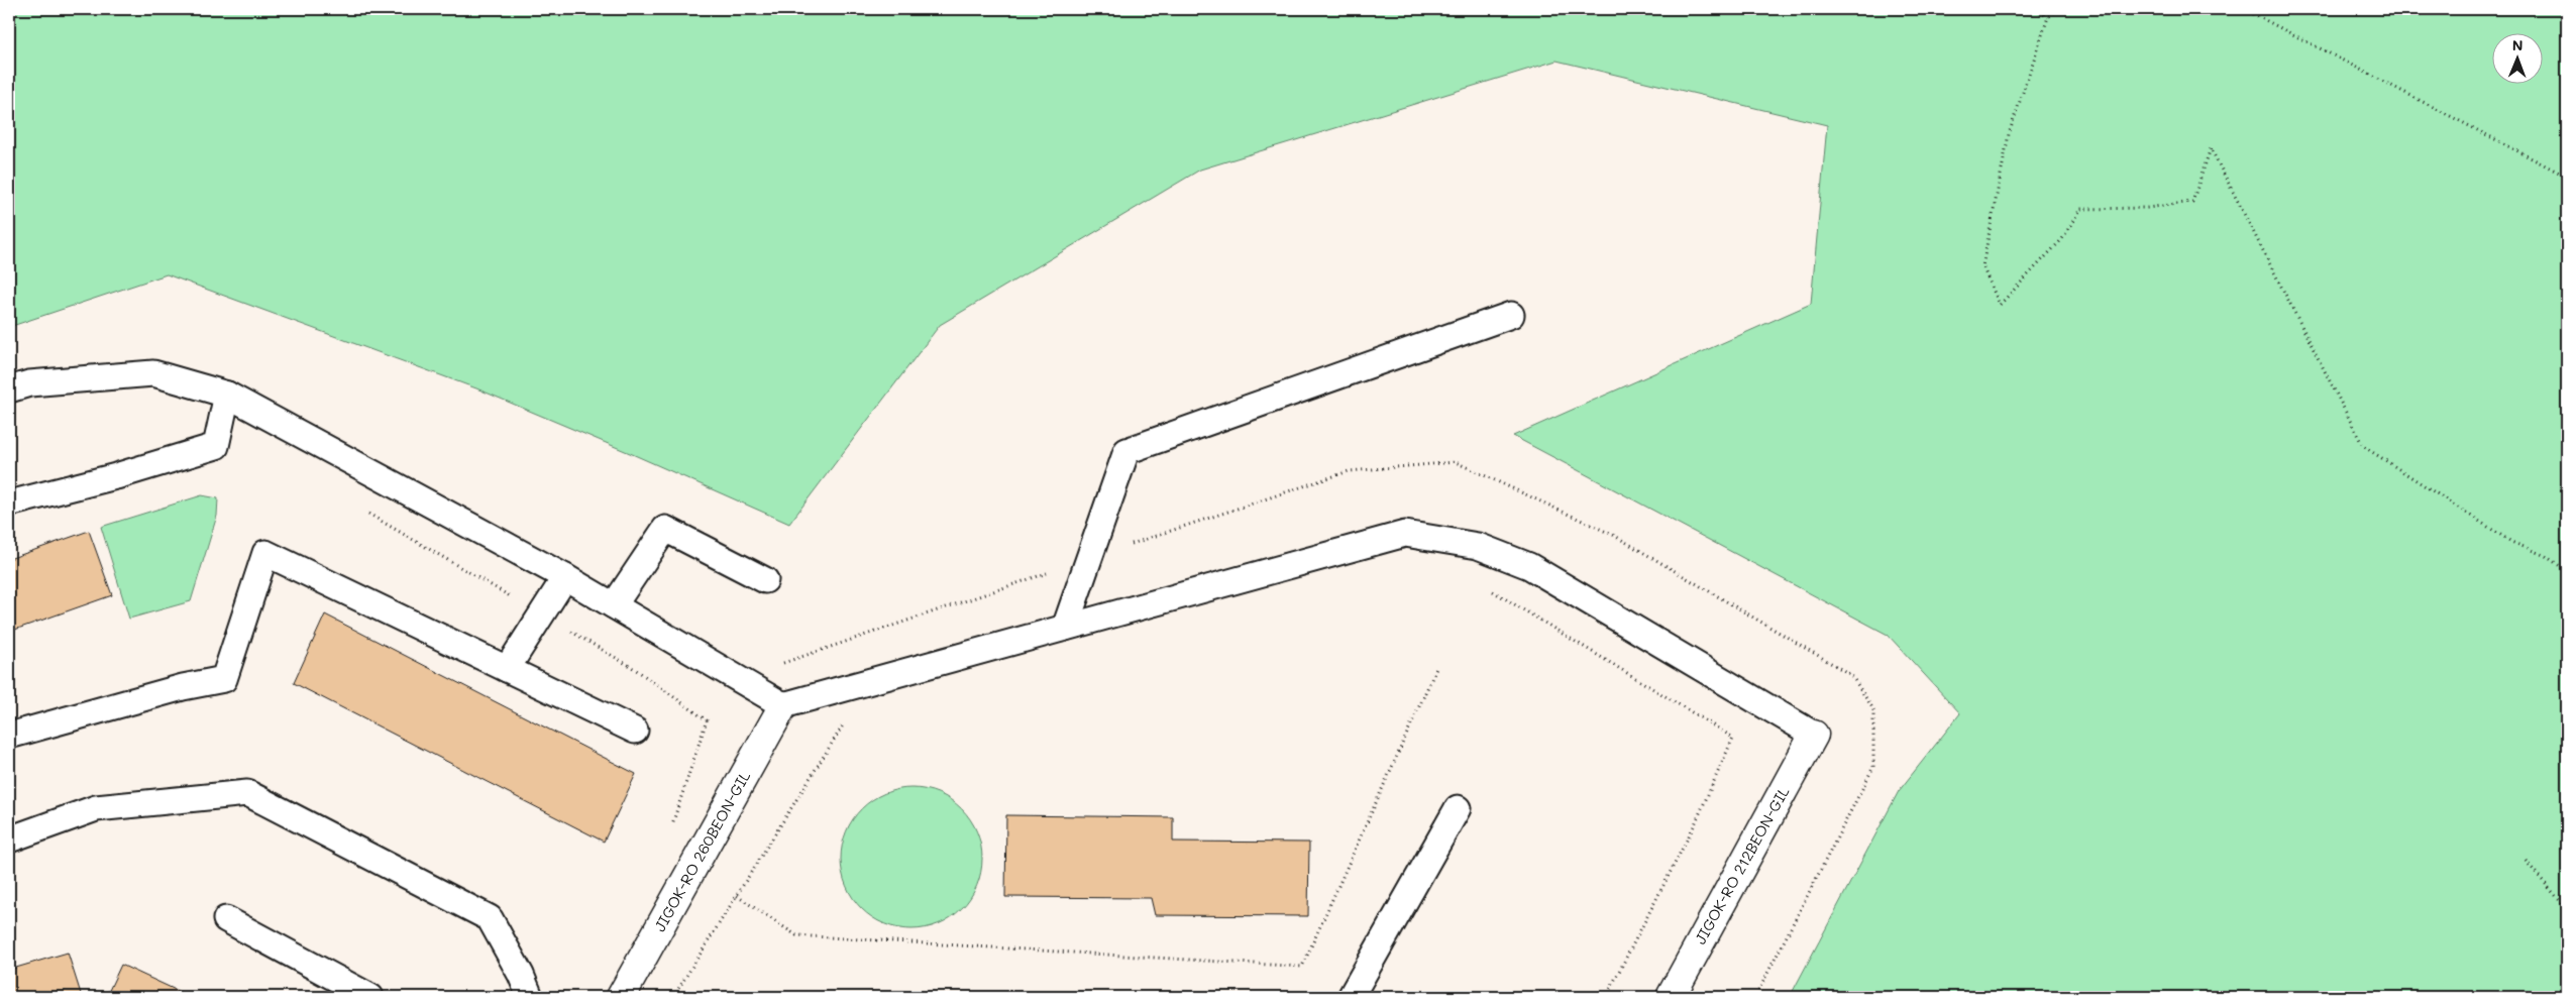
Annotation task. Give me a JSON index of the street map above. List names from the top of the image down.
{
  "streets": {
    "street": ["JIGOK-RO 260BEON-GIL", "JIGOK-RO 212BEON-GIL"]
  },
  "north": "top"
}
